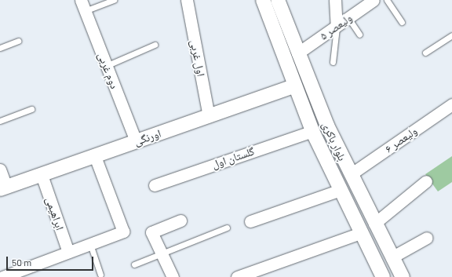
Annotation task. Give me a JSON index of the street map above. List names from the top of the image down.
{
  "streets": {
    "street": [
      "ولیعصر ۵",
      "اول غربی",
      "دوم غربی",
      "اورنگی",
      "ولیعصر ۶",
      "بلوار باکری",
      "گلستان اول",
      "ابراهیمی"
    ]
  },
  "crossings": [
    ["ولیعصر ۵", "بلوار باکری"],
    ["اول غربی", "اورنگی"],
    ["دوم غربی", "اورنگی"],
    ["اورنگی", "بلوار باکری"],
    ["اورنگی", "ابراهیمی"],
    ["ولیعصر ۶", "بلوار باکری"],
    ["بلوار باکری", "گلستان اول"]
  ],
  "scale_bar": "50 m"
}
